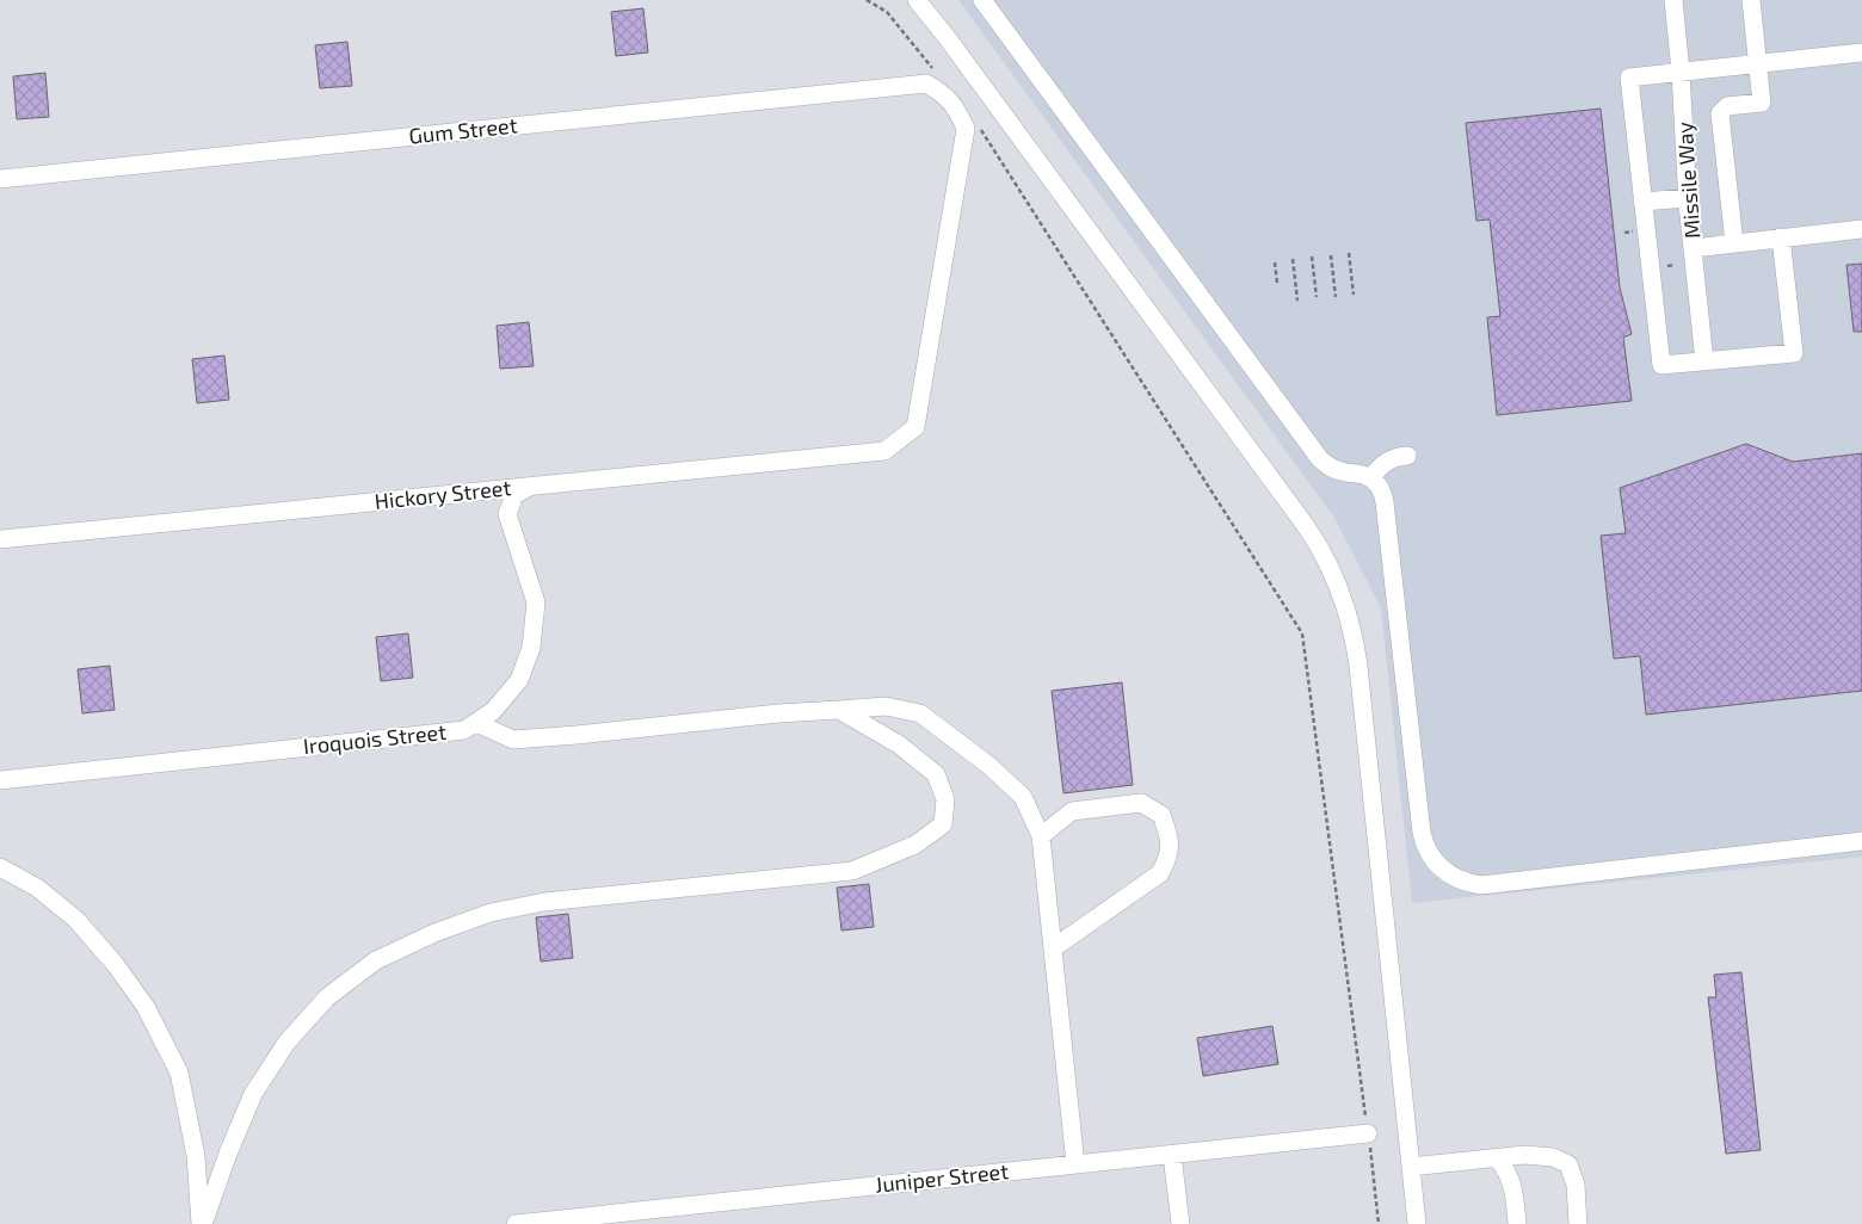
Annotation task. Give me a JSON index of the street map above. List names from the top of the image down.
{
  "streets": {
    "street": [
      "Gum Street",
      "Missile Way",
      "Hickory Street",
      "Iroquois Street",
      "Juniper Street"
    ]
  },
  "crossings": [
    ["Gum Street", "Hickory Street"],
    ["Hickory Street", "Iroquois Street"]
  ]
}
